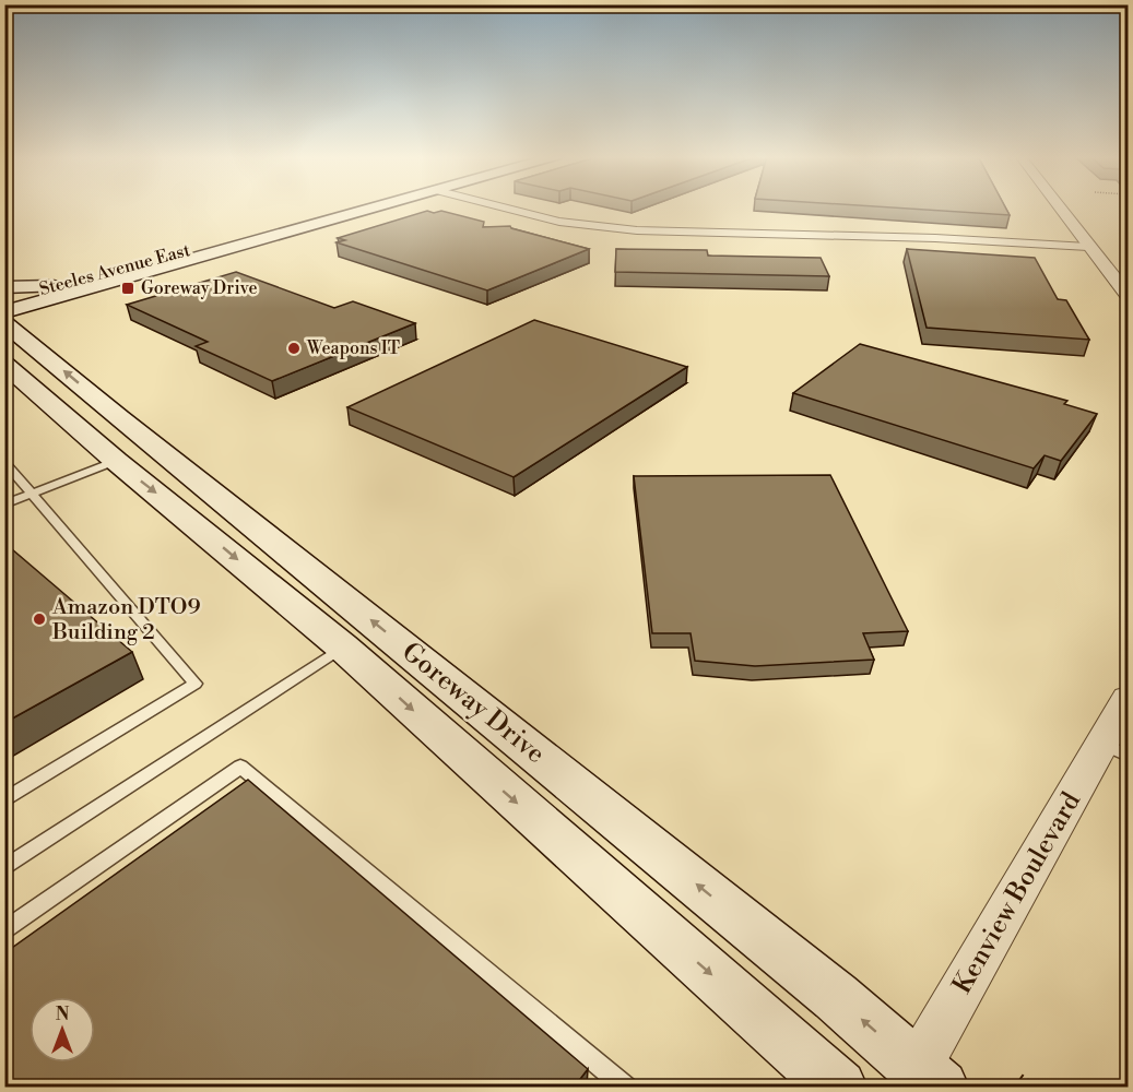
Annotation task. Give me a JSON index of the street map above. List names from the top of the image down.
{
  "streets": {
    "main road": ["Steeles Avenue East", "Goreway Drive"],
    "street": ["Kenview Boulevard"]
  },
  "crossings": [
    ["Steeles Avenue East", "Goreway Drive"],
    ["Goreway Drive", "Kenview Boulevard"]
  ],
  "places": {
    "transit": ["Goreway Drive"],
    "other": ["Weapons IT", "Amazon DTO9 Building 2"]
  },
  "north": "top"
}
